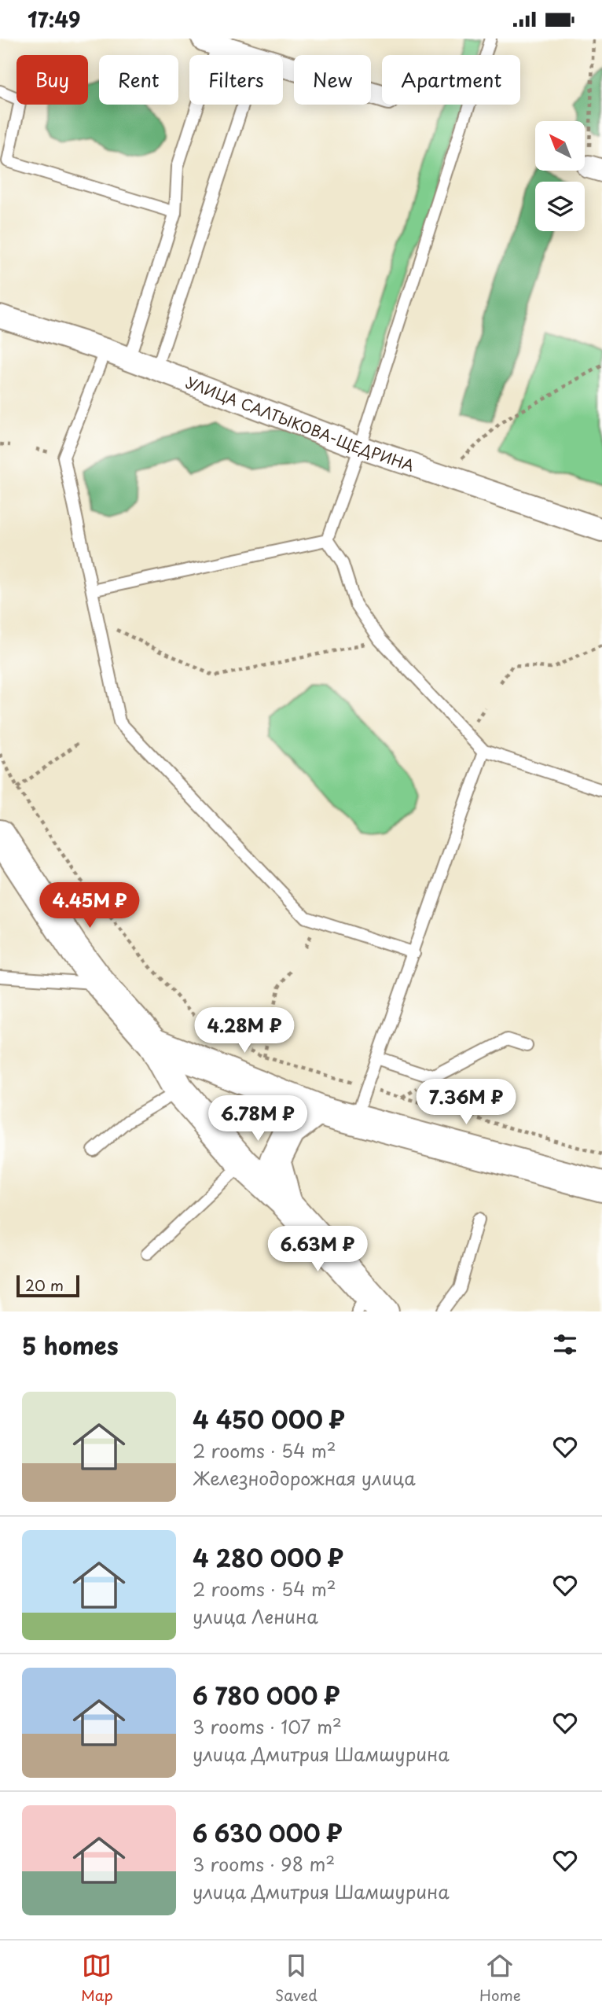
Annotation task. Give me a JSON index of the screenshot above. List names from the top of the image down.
{
  "streets": {
    "street": ["УЛИЦА САЛТЫКОВА-ЩЕДРИНА"]
  },
  "scale_bar": "20 m",
  "north": "top left",
  "page": {
    "status": "17:49",
    "chip": [
      "Buy",
      "Rent",
      "Filters",
      "New",
      "Apartment"
    ],
    "price": [
      "4.45M ₽",
      "4.28M ₽",
      "7.36M ₽",
      "6.78M ₽",
      "6.63M ₽"
    ],
    "scale": "20 m",
    "heading": "5 homes",
    "list": [
      {
        "name": "4 450 000 ₽",
        "note": "2 rooms · 54 m² · Железнодорожная улица"
      },
      {
        "name": "4 280 000 ₽",
        "note": "2 rooms · 54 m² · улица Ленина"
      },
      {
        "name": "6 780 000 ₽",
        "note": "3 rooms · 107 m² · улица Дмитрия Шамшурина"
      },
      {
        "name": "6 630 000 ₽",
        "note": "3 rooms · 98 m² · улица Дмитрия Шамшурина"
      }
    ],
    "tabs": ["Map", "Saved", "Home"]
  }
}
